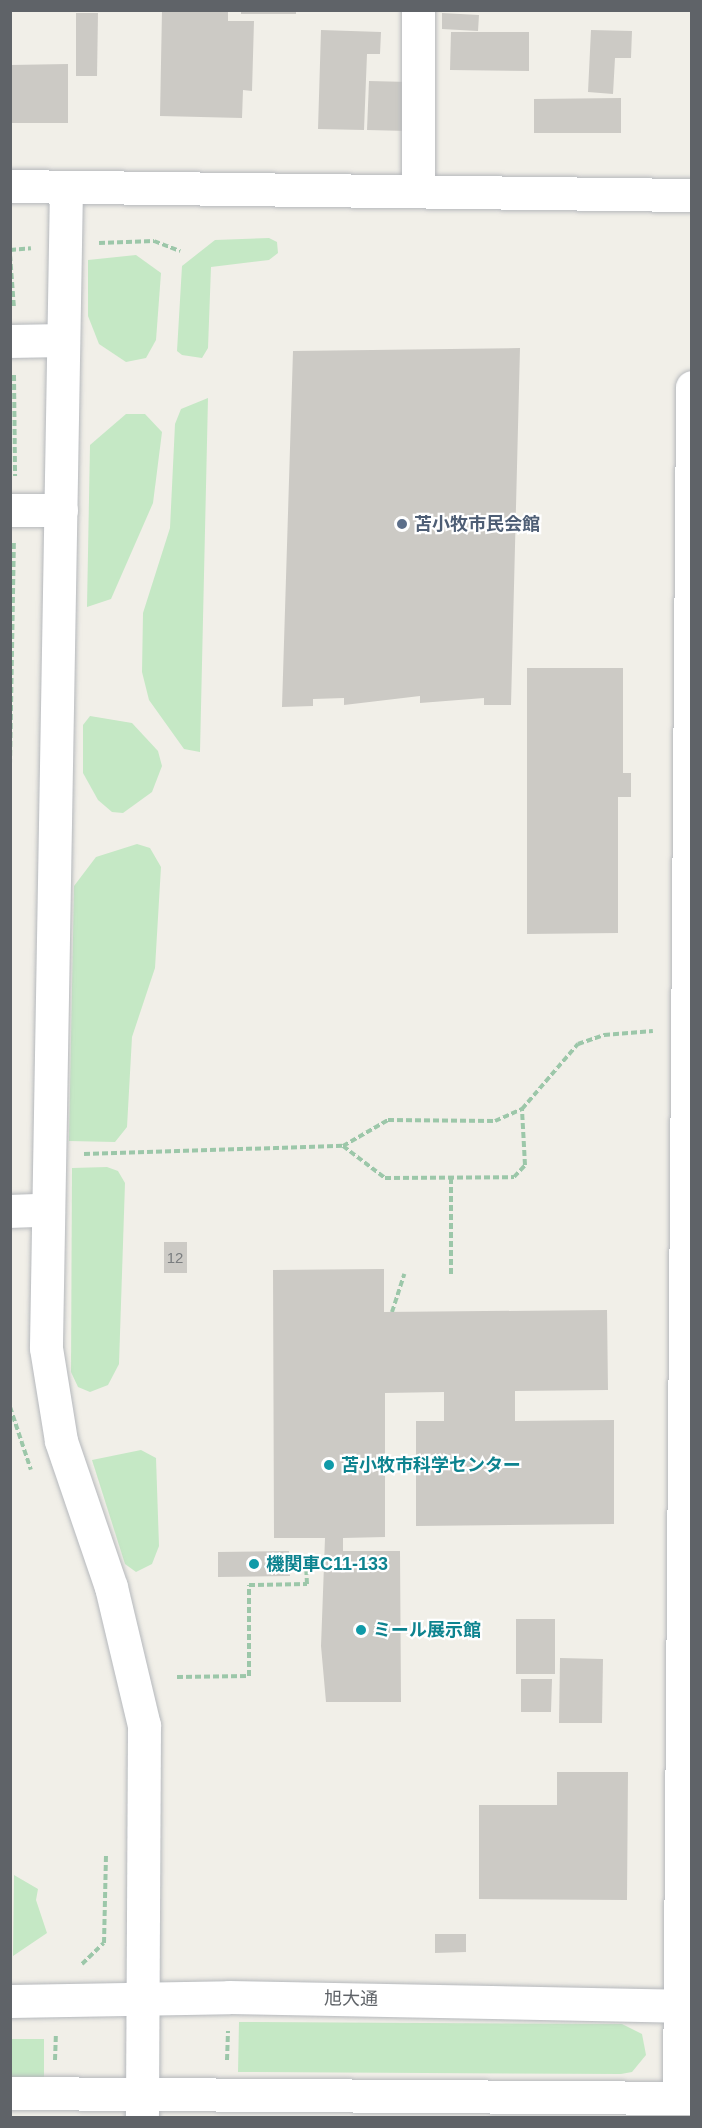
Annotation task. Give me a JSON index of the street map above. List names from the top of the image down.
{
  "streets": {
    "street": ["旭大通"]
  },
  "places": [
    "苫小牧市民会館",
    "苫小牧市科学センター",
    "機関車C11-133",
    "ミール展示館"
  ],
  "house_numbers": ["12"]
}
